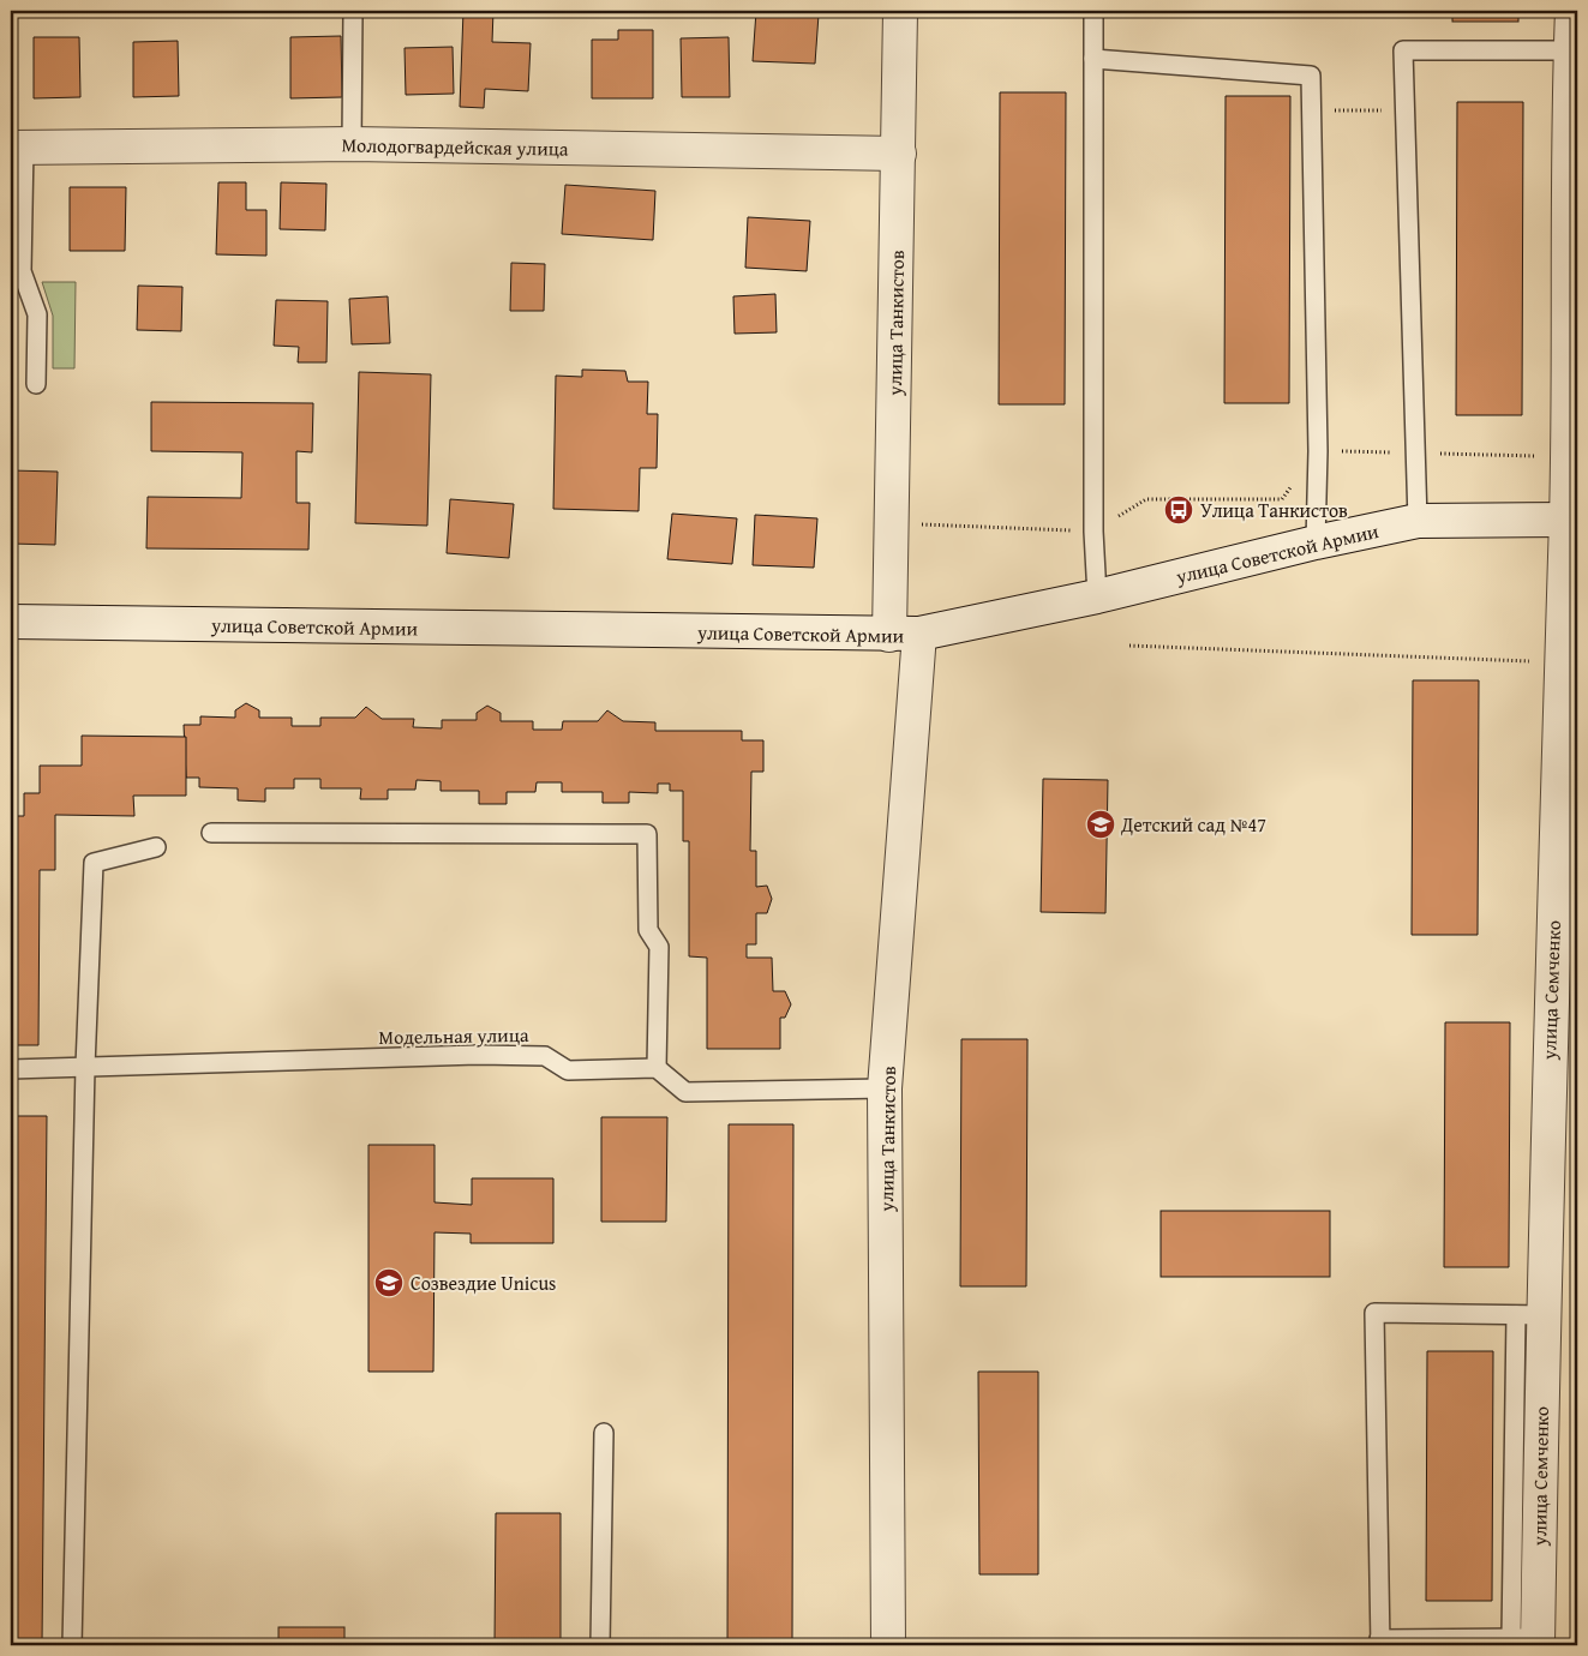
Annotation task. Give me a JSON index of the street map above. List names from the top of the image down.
{
  "streets": {
    "street": [
      "Молодогвардейская улица",
      "улица Танкистов",
      "улица Советской Армии",
      "улица Семченко"
    ],
    "lane": ["Модельная улица"]
  },
  "crossings": [
    ["Молодогвардейская улица", "улица Танкистов"],
    ["улица Танкистов", "улица Советской Армии"],
    ["улица Советской Армии", "улица Семченко"]
  ],
  "places": {
    "bus stop": ["Улица Танкистов"],
    "school or university": ["Детский сад №47", "Созвездие Unicus"]
  }
}
